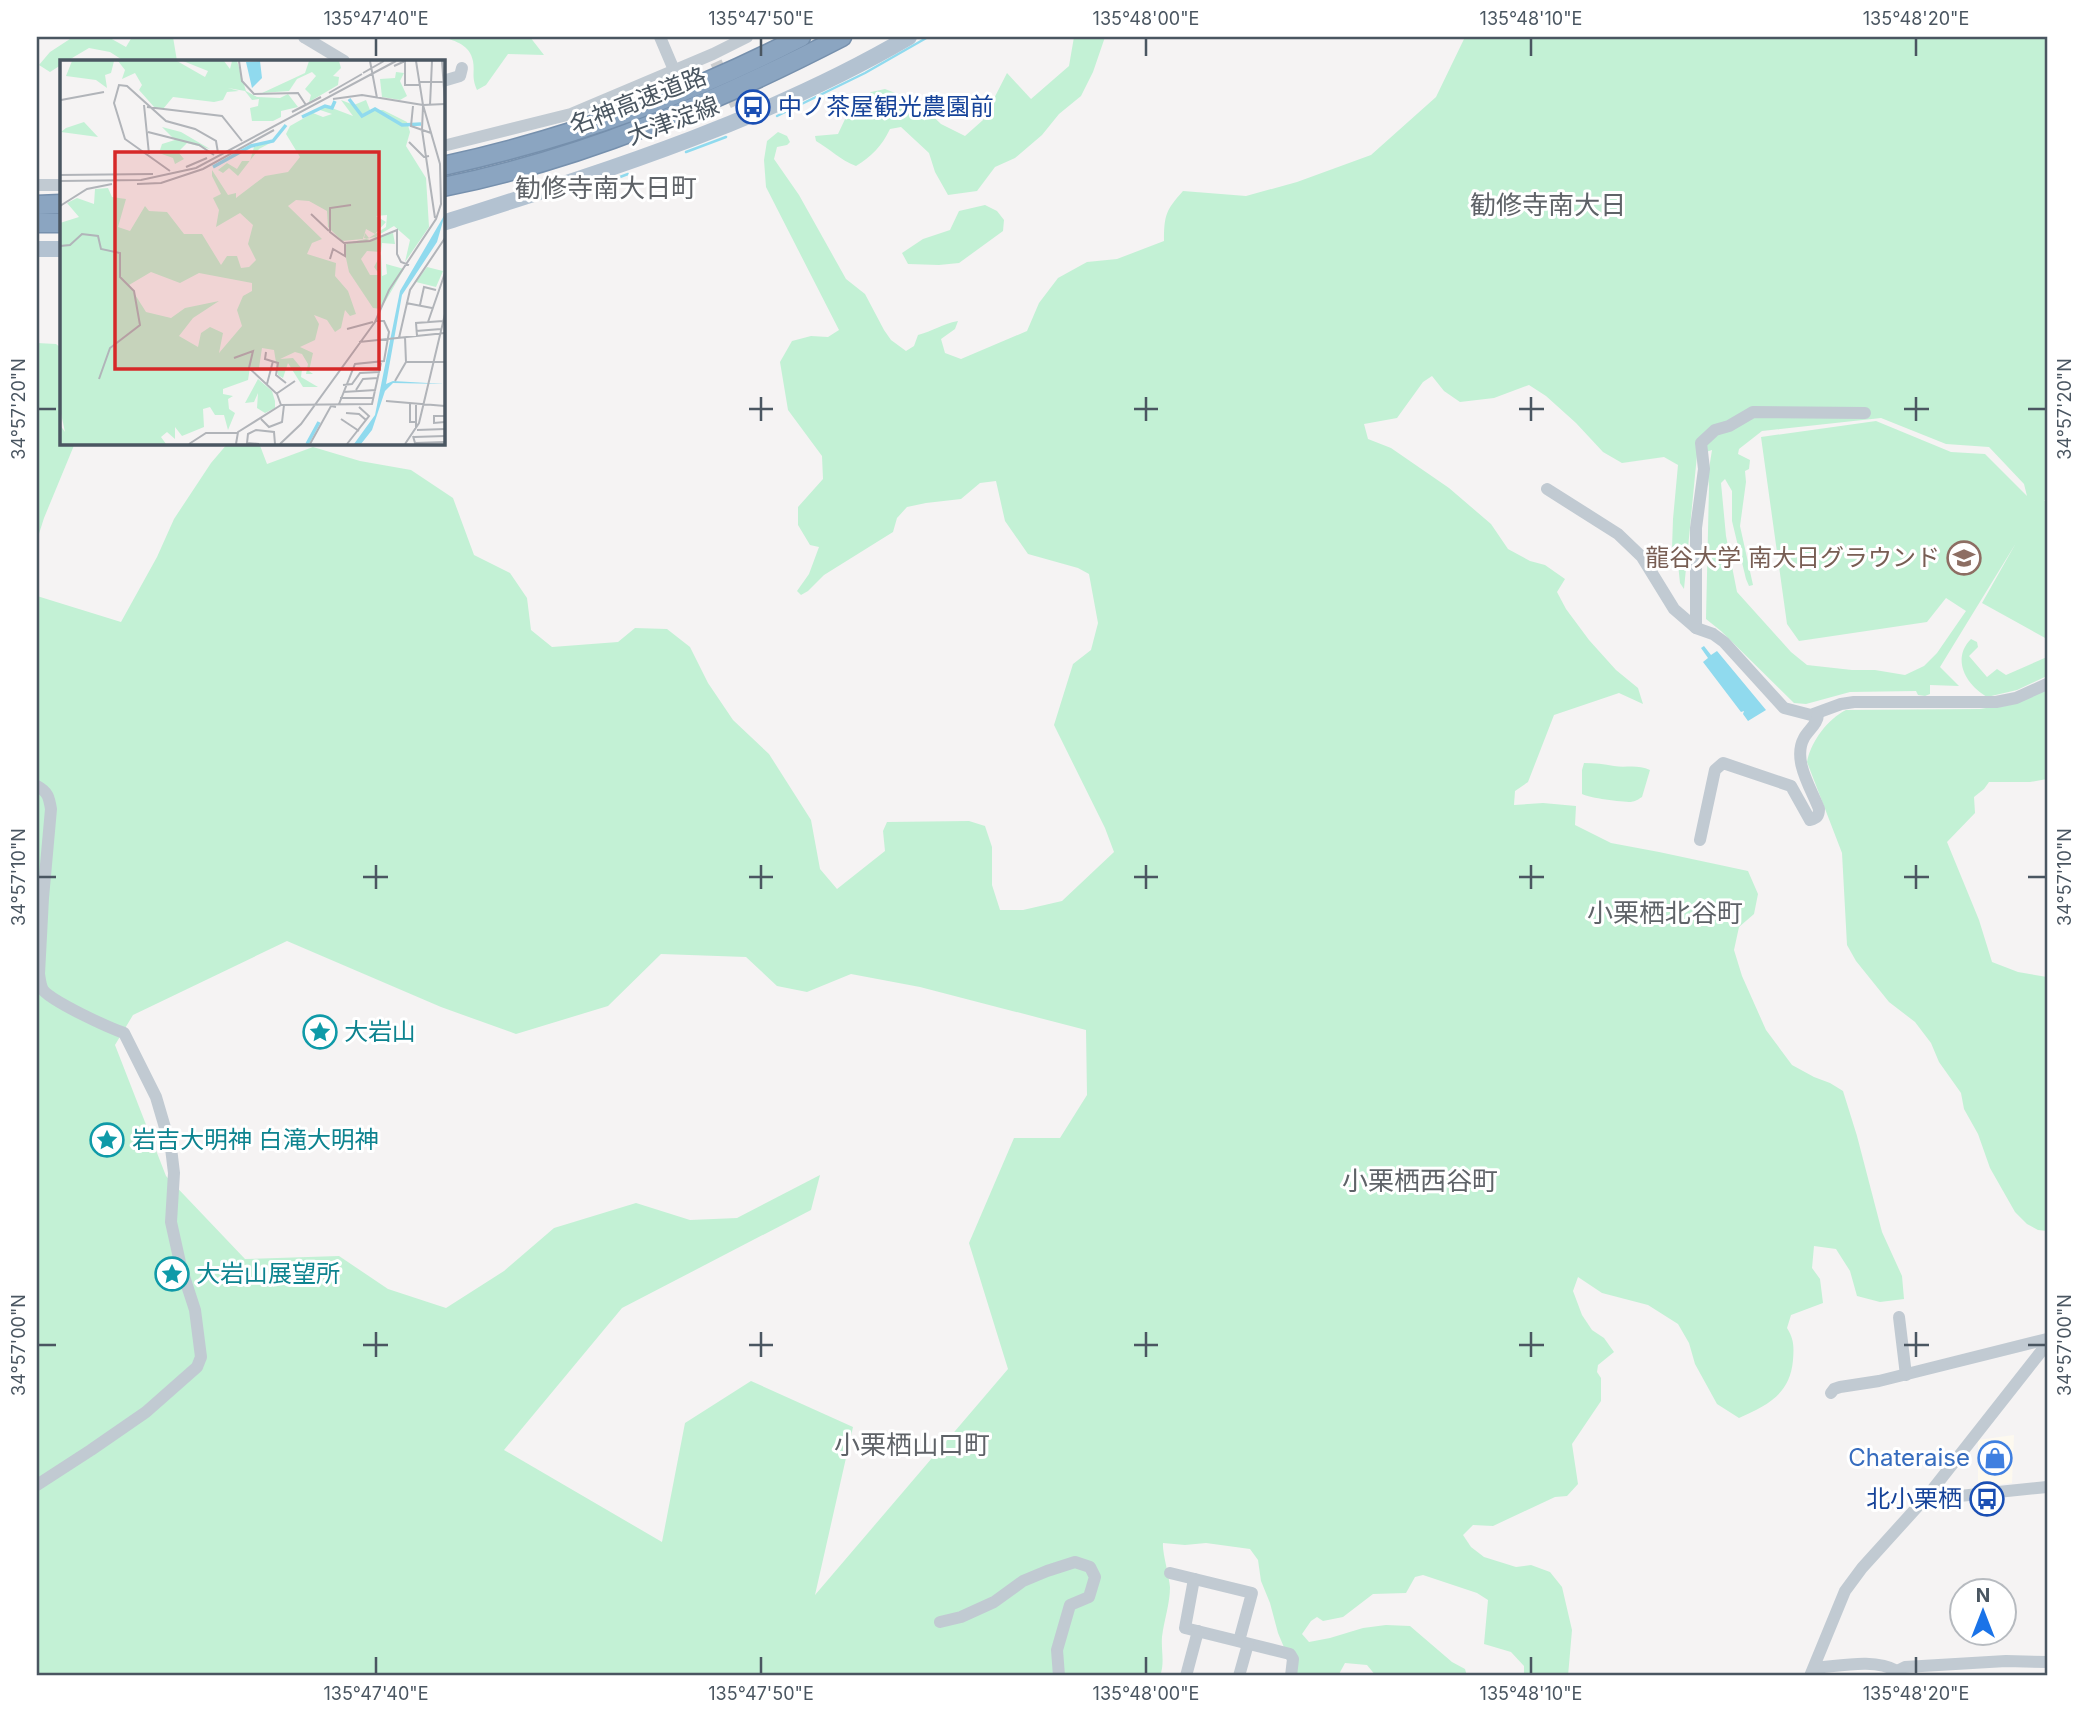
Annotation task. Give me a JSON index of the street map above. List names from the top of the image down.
{
  "streets": {
    "highway": ["名神高速道路"],
    "main road": ["大津淀線"]
  },
  "districts": [
    "勧修寺南大日町",
    "勧修寺南大日",
    "小栗栖北谷町",
    "小栗栖西谷町",
    "小栗栖山口町"
  ],
  "places": {
    "bus stop": ["中ノ茶屋観光農園前", "北小栗栖"],
    "school or university": ["龍谷大学 南大日グラウンド"],
    "place": ["大岩山", "岩吉大明神 白滝大明神", "大岩山展望所"],
    "shop": ["Chateraise"]
  },
  "north": "top",
  "coordinates": [
    "135°47'40\"E",
    "135°47'50\"E",
    "135°48'00\"E",
    "135°48'10\"E",
    "135°48'20\"E",
    "34°57'20\"N",
    "34°57'10\"N",
    "34°57'00\"N"
  ]
}
